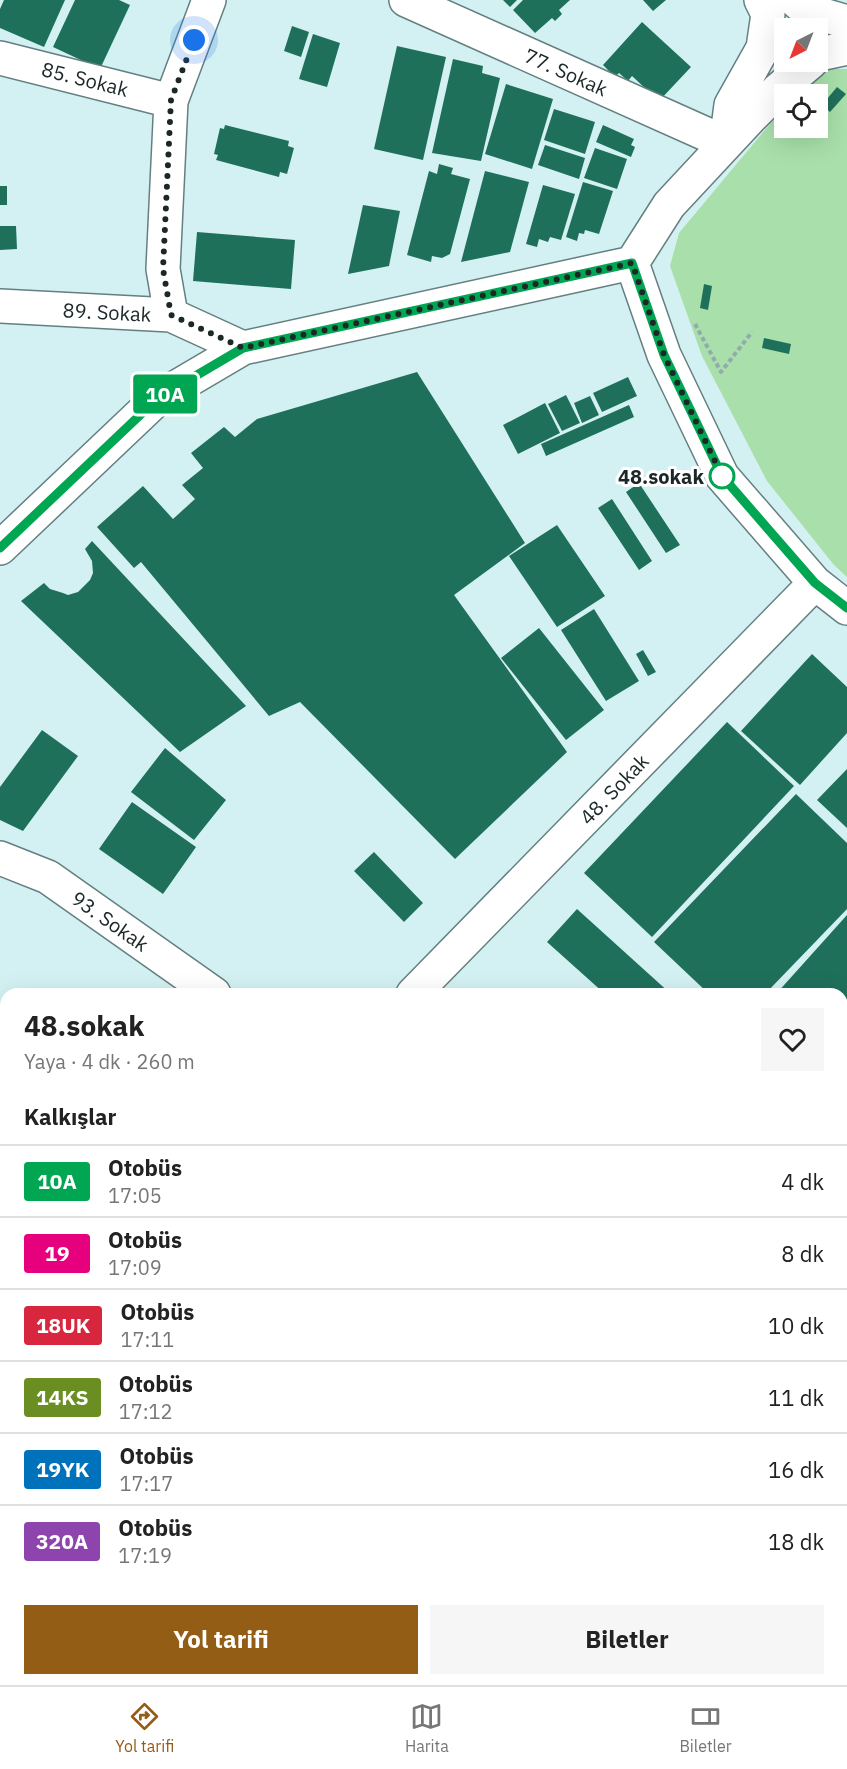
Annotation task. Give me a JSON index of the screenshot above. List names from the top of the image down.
{
  "streets": {
    "street": [
      "77. Sokak",
      "85. Sokak",
      "89. Sokak",
      "48. Sokak",
      "93. Sokak"
    ]
  },
  "places": ["48.sokak"],
  "lines": ["bus line 10A"],
  "north": "bottom left",
  "page": {
    "on_map": "10A",
    "heading": [
      ["48.sokak", "Yaya · 4 dk · 260 m"],
      "Kalkışlar"
    ],
    "list": [
      {
        "mark": "10A",
        "name": "Otobüs",
        "note": "17:05",
        "value": "4 dk"
      },
      {
        "mark": "19",
        "name": "Otobüs",
        "note": "17:09",
        "value": "8 dk"
      },
      {
        "mark": "18UK",
        "name": "Otobüs",
        "note": "17:11",
        "value": "10 dk"
      },
      {
        "mark": "14KS",
        "name": "Otobüs",
        "note": "17:12",
        "value": "11 dk"
      },
      {
        "mark": "19YK",
        "name": "Otobüs",
        "note": "17:17",
        "value": "16 dk"
      },
      {
        "mark": "320A",
        "name": "Otobüs",
        "note": "17:19",
        "value": "18 dk"
      }
    ],
    "buttons": ["Yol tarifi", "Biletler"],
    "tabs": ["Yol tarifi", "Harita", "Biletler"]
  }
}
